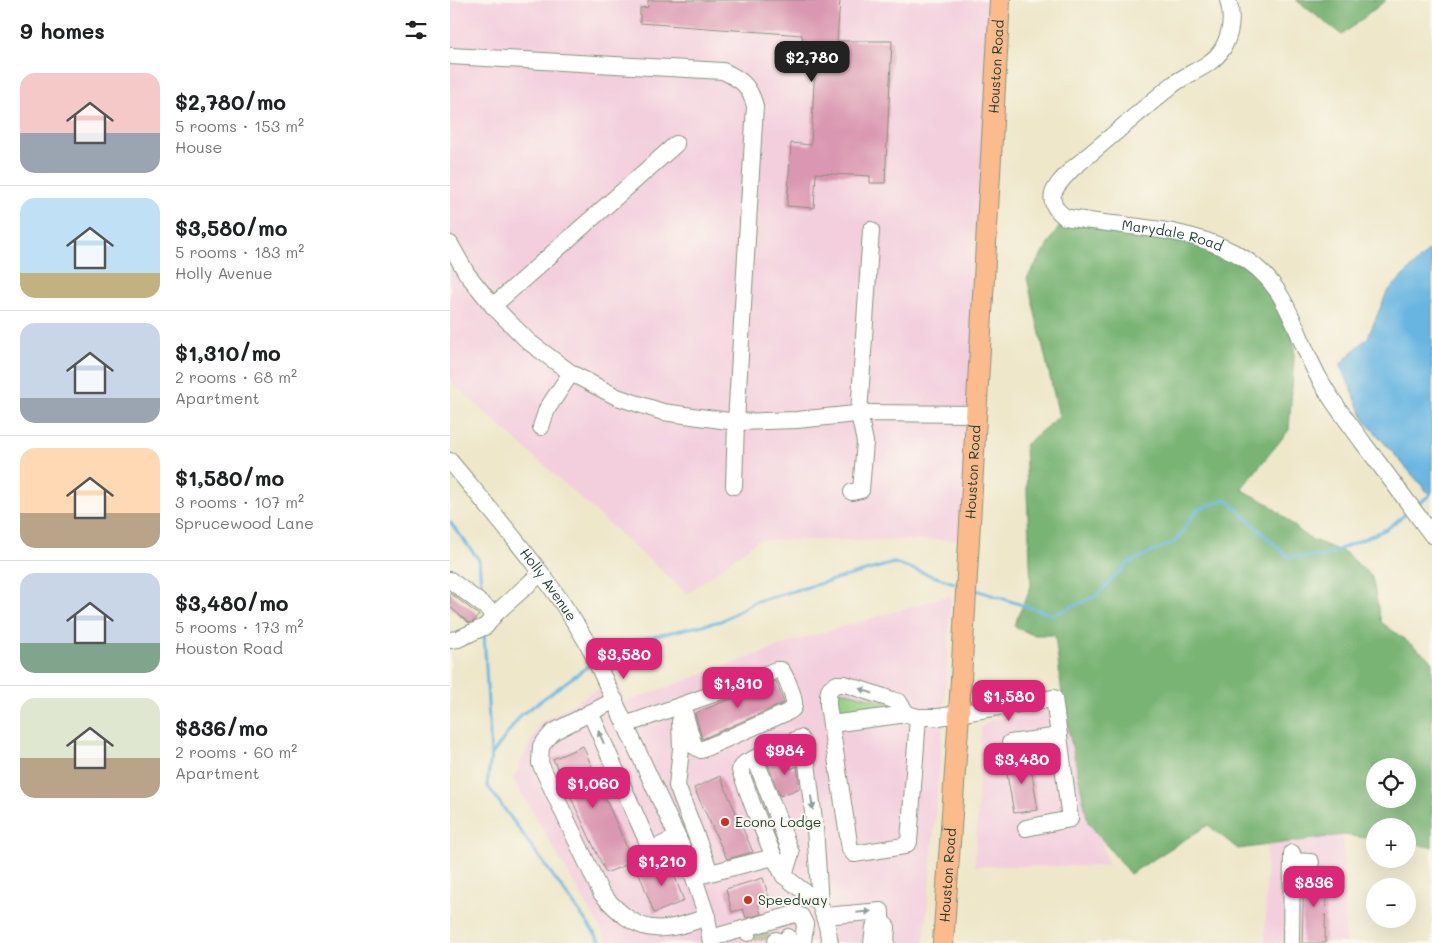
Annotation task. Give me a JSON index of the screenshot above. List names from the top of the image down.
{
  "streets": {
    "main road": ["Houston Road"],
    "street": ["Marydale Road", "Holly Avenue"]
  },
  "places": ["Econo Lodge", "Speedway"],
  "page": {
    "heading": "9 homes",
    "price": [
      "$2,780",
      "$3,580",
      "$1,310",
      "$1,580",
      "$984",
      "$3,480",
      "$1,060",
      "$1,210",
      "$836"
    ],
    "list": [
      {
        "name": "$2,780/mo",
        "note": "5 rooms · 153 m² · House"
      },
      {
        "name": "$3,580/mo",
        "note": "5 rooms · 183 m² · Holly Avenue"
      },
      {
        "name": "$1,310/mo",
        "note": "2 rooms · 68 m² · Apartment"
      },
      {
        "name": "$1,580/mo",
        "note": "3 rooms · 107 m² · Sprucewood Lane"
      },
      {
        "name": "$3,480/mo",
        "note": "5 rooms · 173 m² · Houston Road"
      },
      {
        "name": "$836/mo",
        "note": "2 rooms · 60 m² · Apartment"
      }
    ],
    "map_buttons": ["+", "−"]
  }
}
